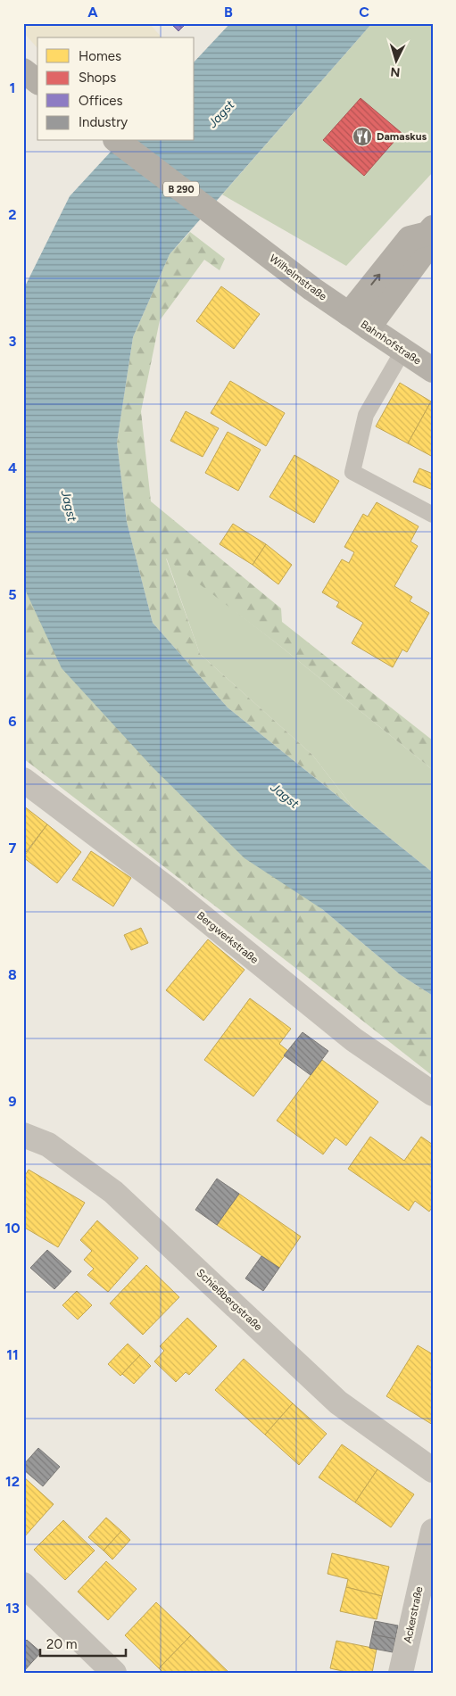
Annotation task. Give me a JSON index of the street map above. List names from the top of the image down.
{
  "streets": {
    "main road": ["B 290", "Wilhelmstraße", "Bahnhofstraße"],
    "street": ["Bergwerkstraße", "Schießbergstraße", "Ackerstraße"]
  },
  "crossings": [
    ["Wilhelmstraße", "Bahnhofstraße"]
  ],
  "water": ["Jagst"],
  "places": {
    "restaurant": ["Damaskus"]
  },
  "legend": [
    "Homes",
    "Shops",
    "Offices",
    "Industry"
  ],
  "scale_bar": "20 m",
  "north": "bottom",
  "grid": {
    "columns": ["A", "B", "C"],
    "rows": [
      "1",
      "2",
      "3",
      "4",
      "5",
      "6",
      "7",
      "8",
      "9",
      "10",
      "11",
      "12",
      "13"
    ]
  }
}
